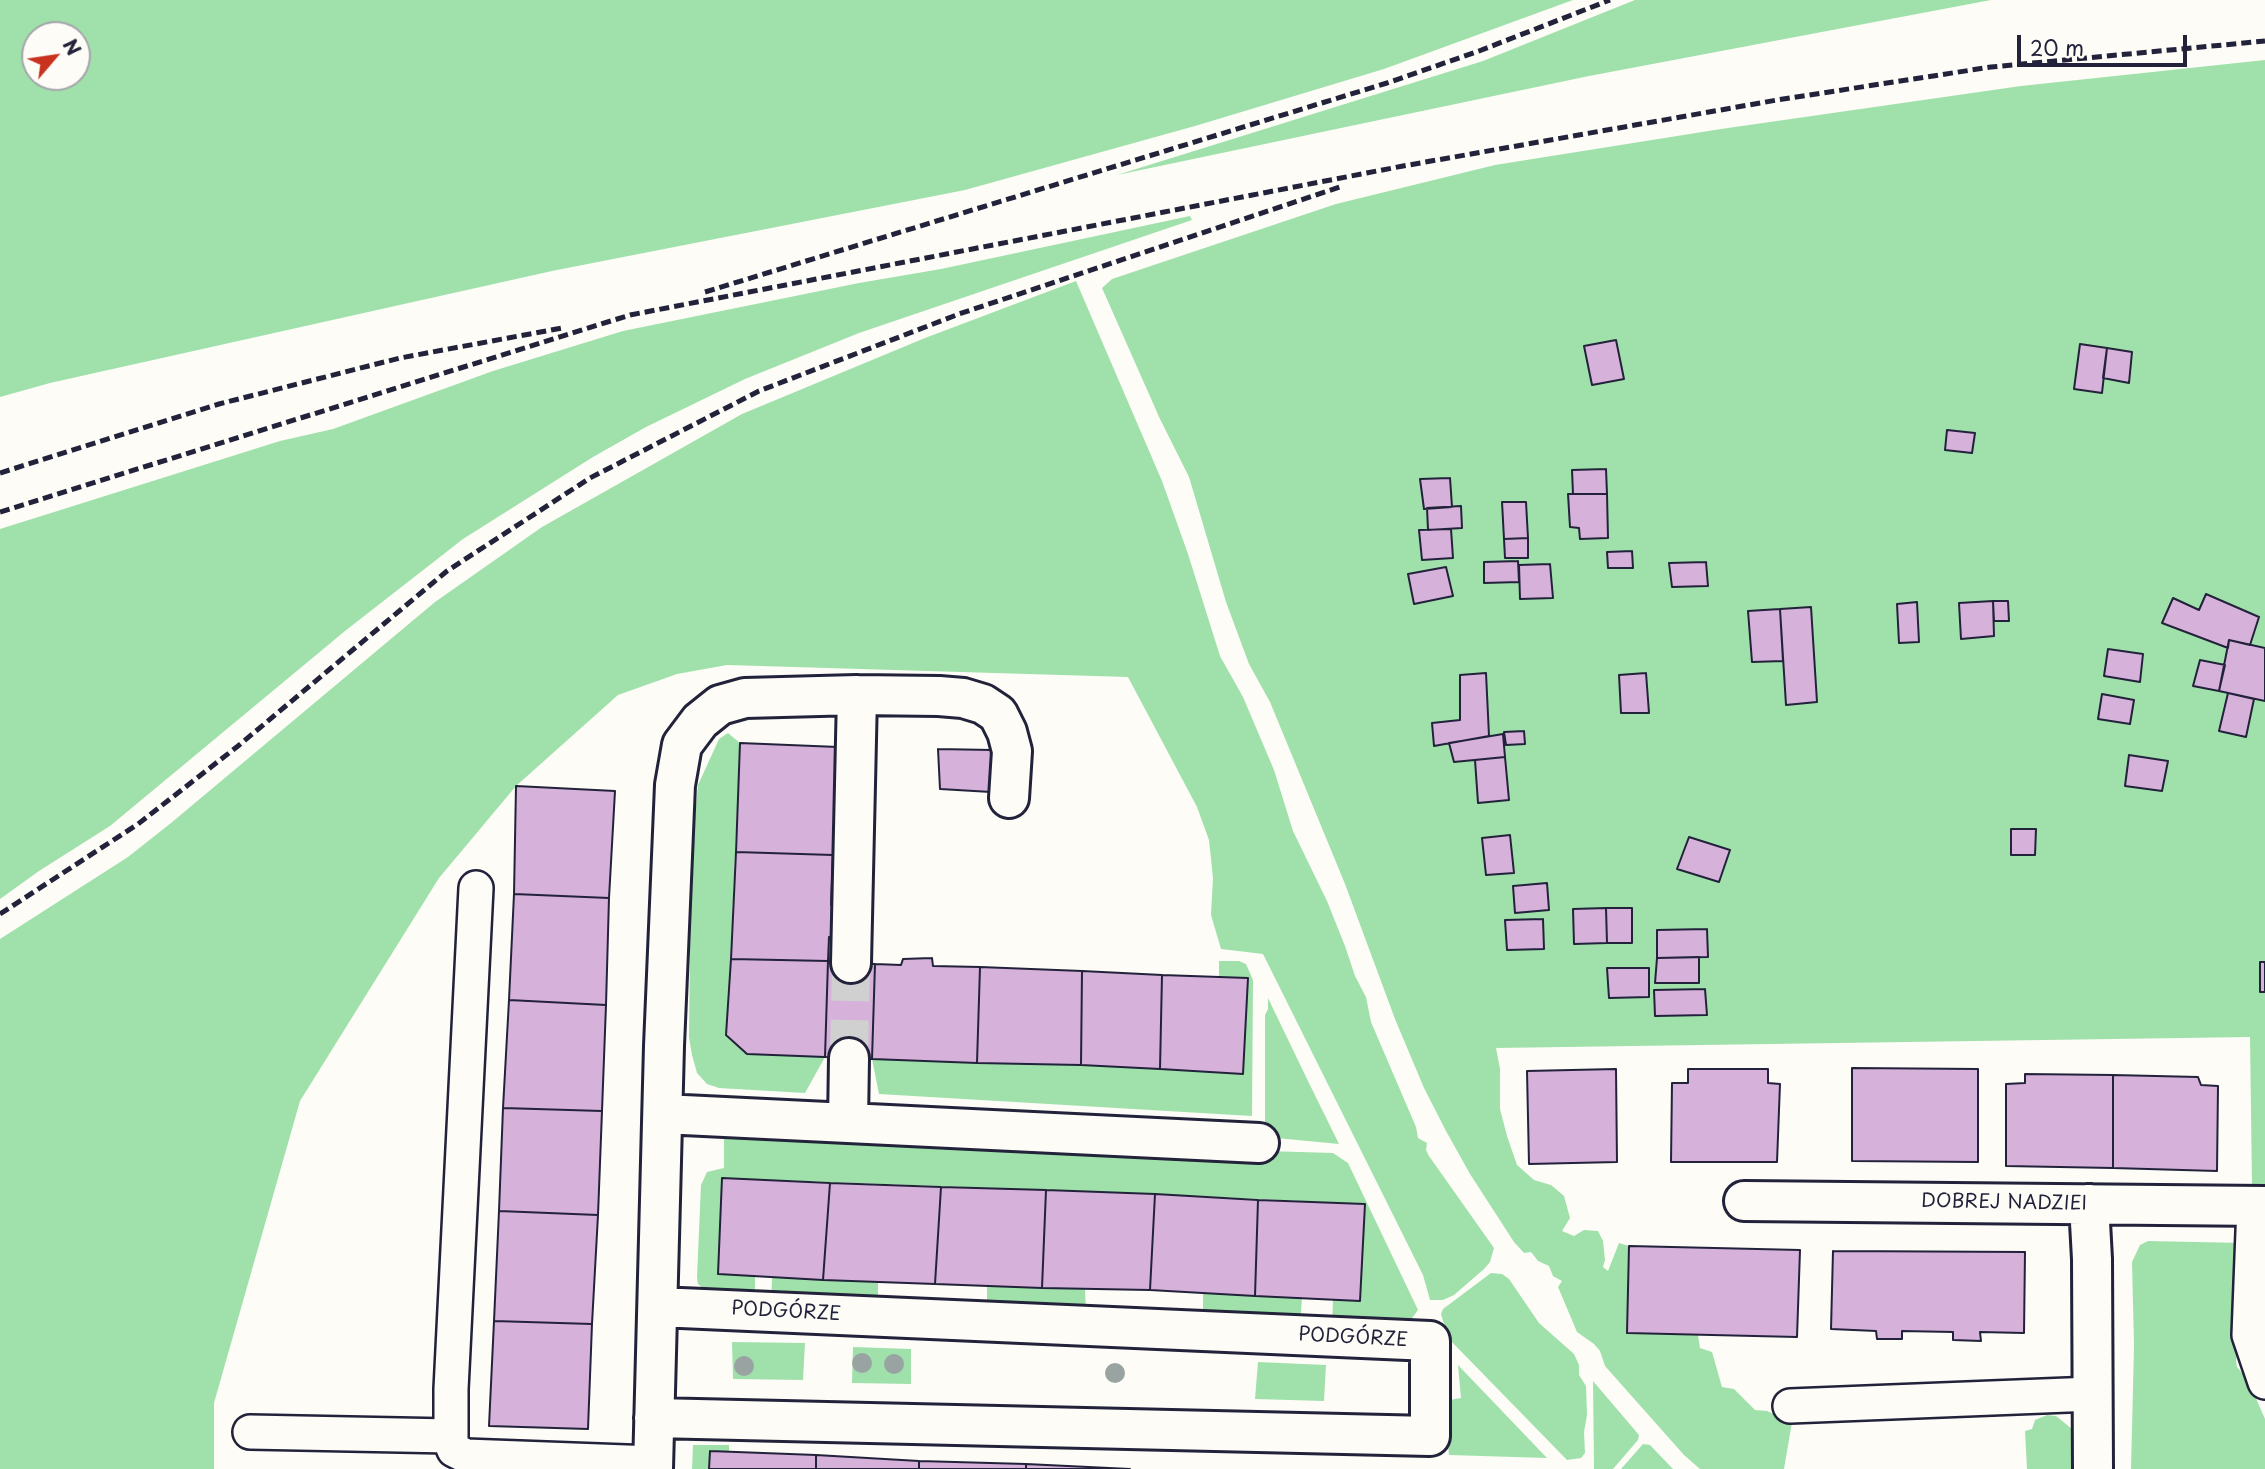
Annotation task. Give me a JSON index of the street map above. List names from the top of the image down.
{
  "streets": {
    "street": ["DOBREJ NADZIEI", "PODGÓRZE"]
  },
  "scale_bar": "20 m",
  "north": "top right"
}
